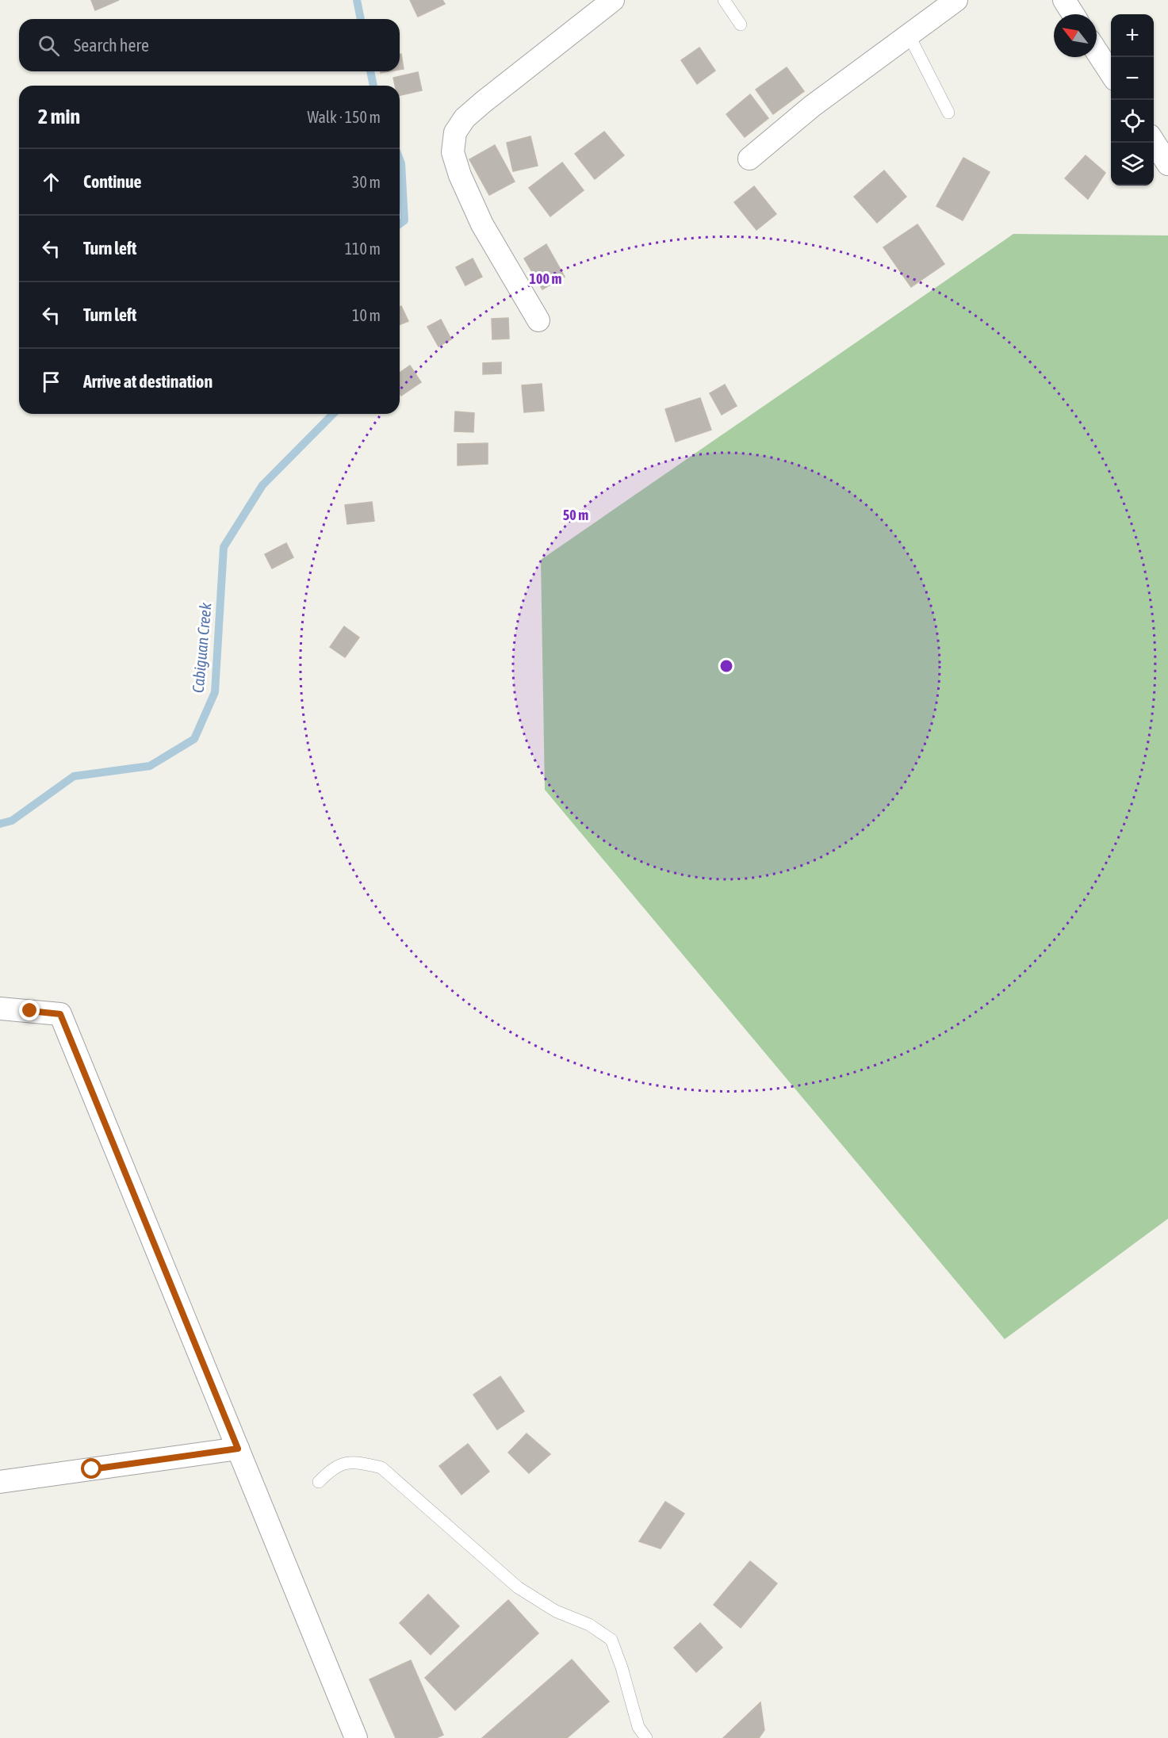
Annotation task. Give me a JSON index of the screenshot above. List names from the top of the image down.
{
  "water": ["Cabiguan Creek"],
  "north": "top left",
  "page": {
    "map_buttons": ["+", "−"],
    "search": "Search here",
    "heading": ["2 min", "Walk · 150 m"],
    "list": [
      ["Continue", "30 m"],
      ["Turn left", "110 m"],
      ["Turn left", "10 m"],
      "Arrive at destination"
    ]
  },
  "rings": ["100 m", "50 m"]
}
